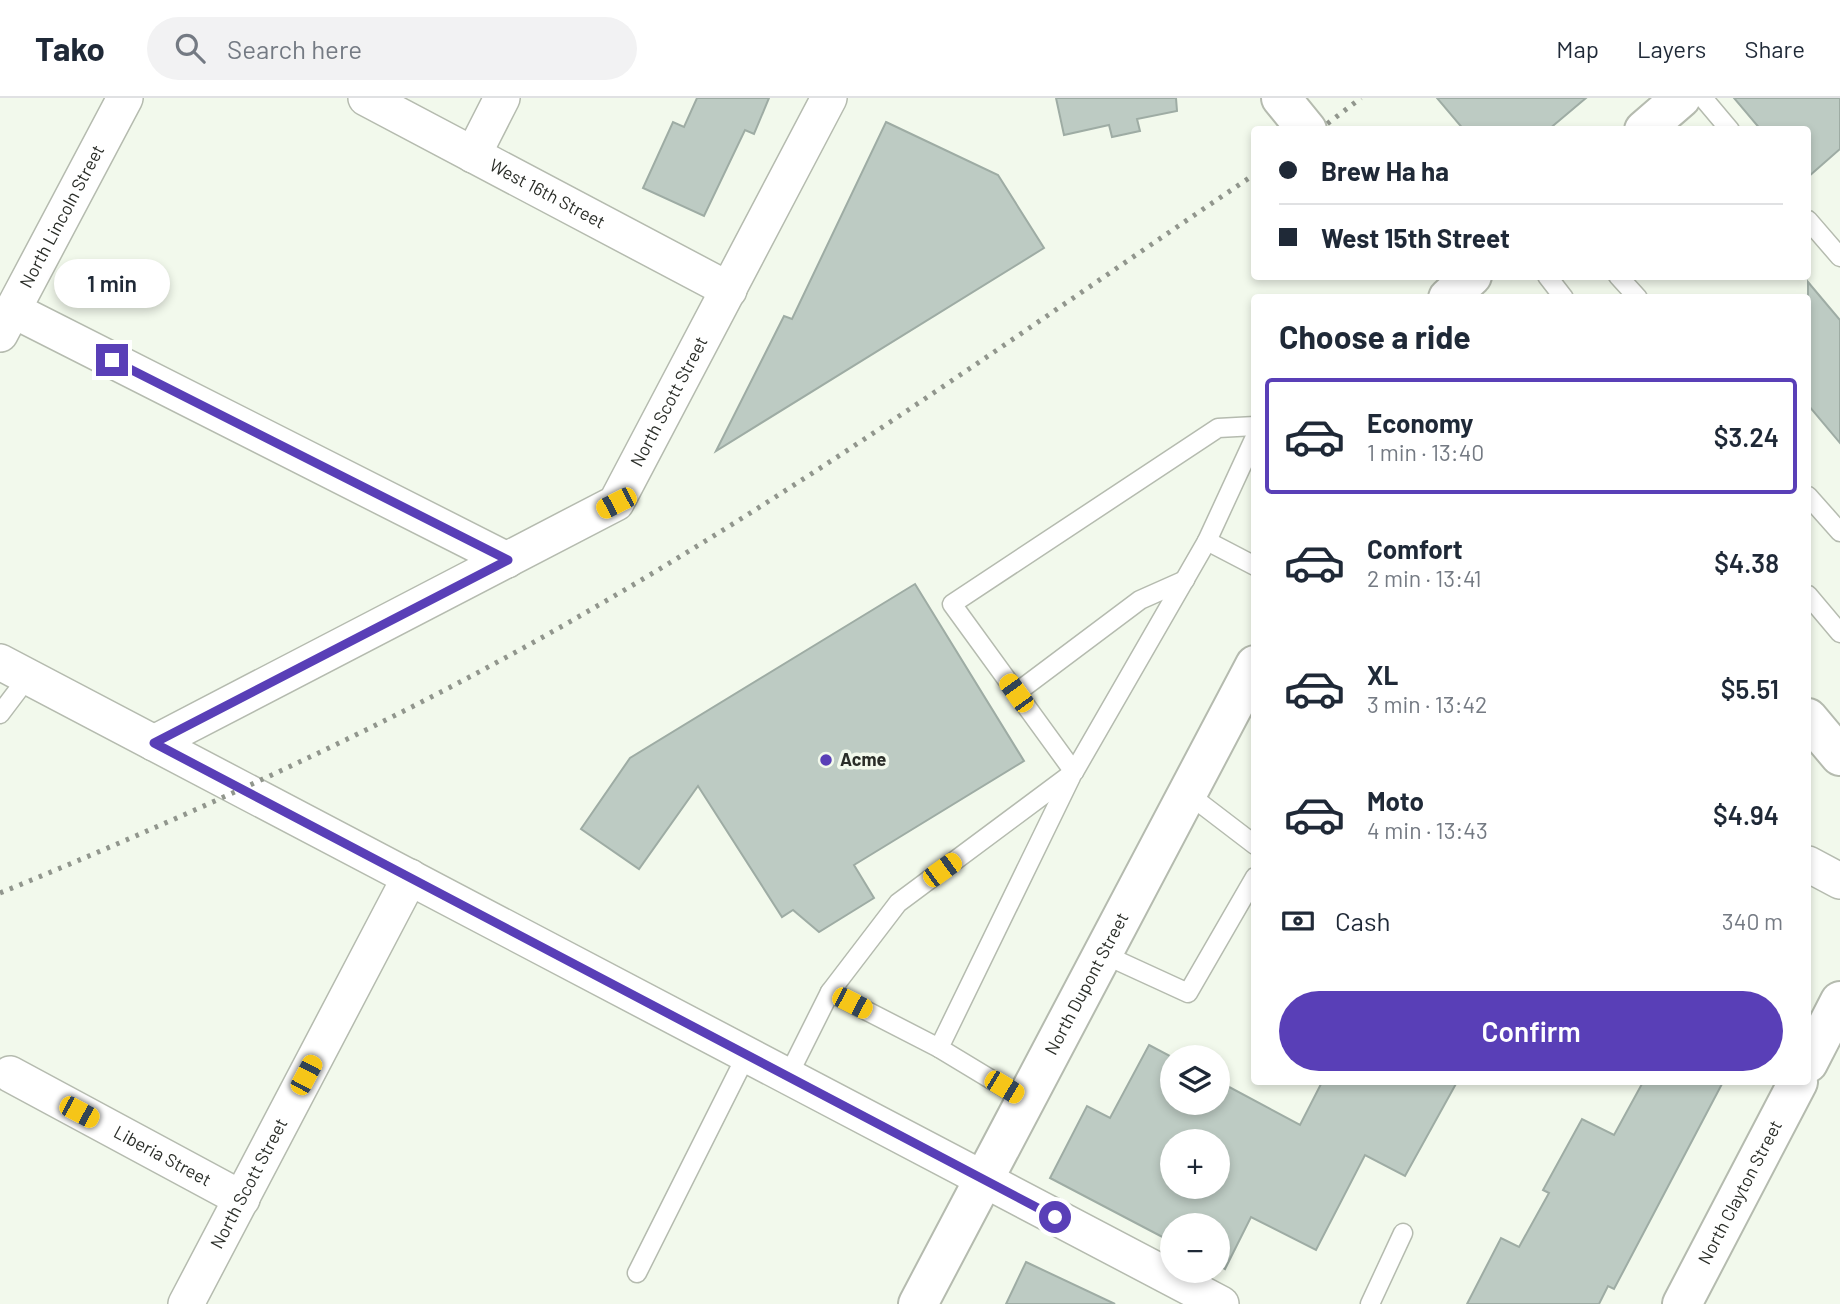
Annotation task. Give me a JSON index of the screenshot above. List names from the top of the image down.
{
  "streets": {
    "street": [
      "West 16th Street",
      "North Lincoln Street",
      "North Scott Street",
      "North Dupont Street",
      "Liberia Street",
      "North Clayton Street"
    ]
  },
  "crossings": [
    ["West 16th Street", "North Scott Street"],
    ["North Scott Street", "Liberia Street"]
  ],
  "places": ["Acme"],
  "page": {
    "header": "Tako",
    "search": "Search here",
    "nav": ["Map", "Layers", "Share"],
    "banner": ["Brew Ha ha", "West 15th Street"],
    "bubble": "1 min",
    "heading": "Choose a ride",
    "list": [
      {
        "name": "Economy",
        "note": "1 min · 13:40",
        "value": "$3.24"
      },
      {
        "name": "Comfort",
        "note": "2 min · 13:41",
        "value": "$4.38"
      },
      {
        "name": "XL",
        "note": "3 min · 13:42",
        "value": "$5.51"
      },
      {
        "name": "Moto",
        "note": "4 min · 13:43",
        "value": "$4.94"
      }
    ],
    "pay": ["Cash", "340 m"],
    "buttons": "Confirm",
    "map_buttons": ["+", "−"]
  }
}
